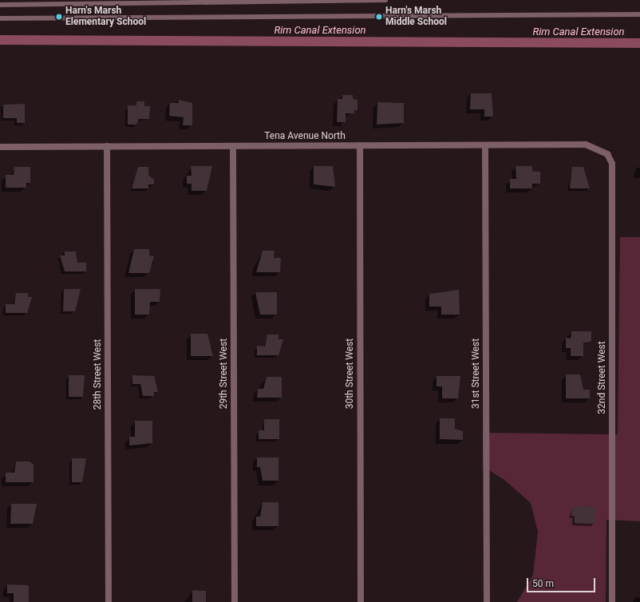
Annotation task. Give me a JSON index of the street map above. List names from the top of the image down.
{
  "streets": {
    "street": [
      "Tena Avenue North",
      "29th Street West",
      "30th Street West",
      "31st Street West",
      "28th Street West",
      "32nd Street West"
    ]
  },
  "crossings": [
    ["Tena Avenue North", "29th Street West"],
    ["Tena Avenue North", "30th Street West"],
    ["Tena Avenue North", "31st Street West"],
    ["Tena Avenue North", "28th Street West"],
    ["Tena Avenue North", "32nd Street West"]
  ],
  "water": ["Rim Canal Extension"],
  "places": ["Harn's Marsh Elementary School", "Harn's Marsh Middle School"],
  "scale_bar": "50 m"
}
